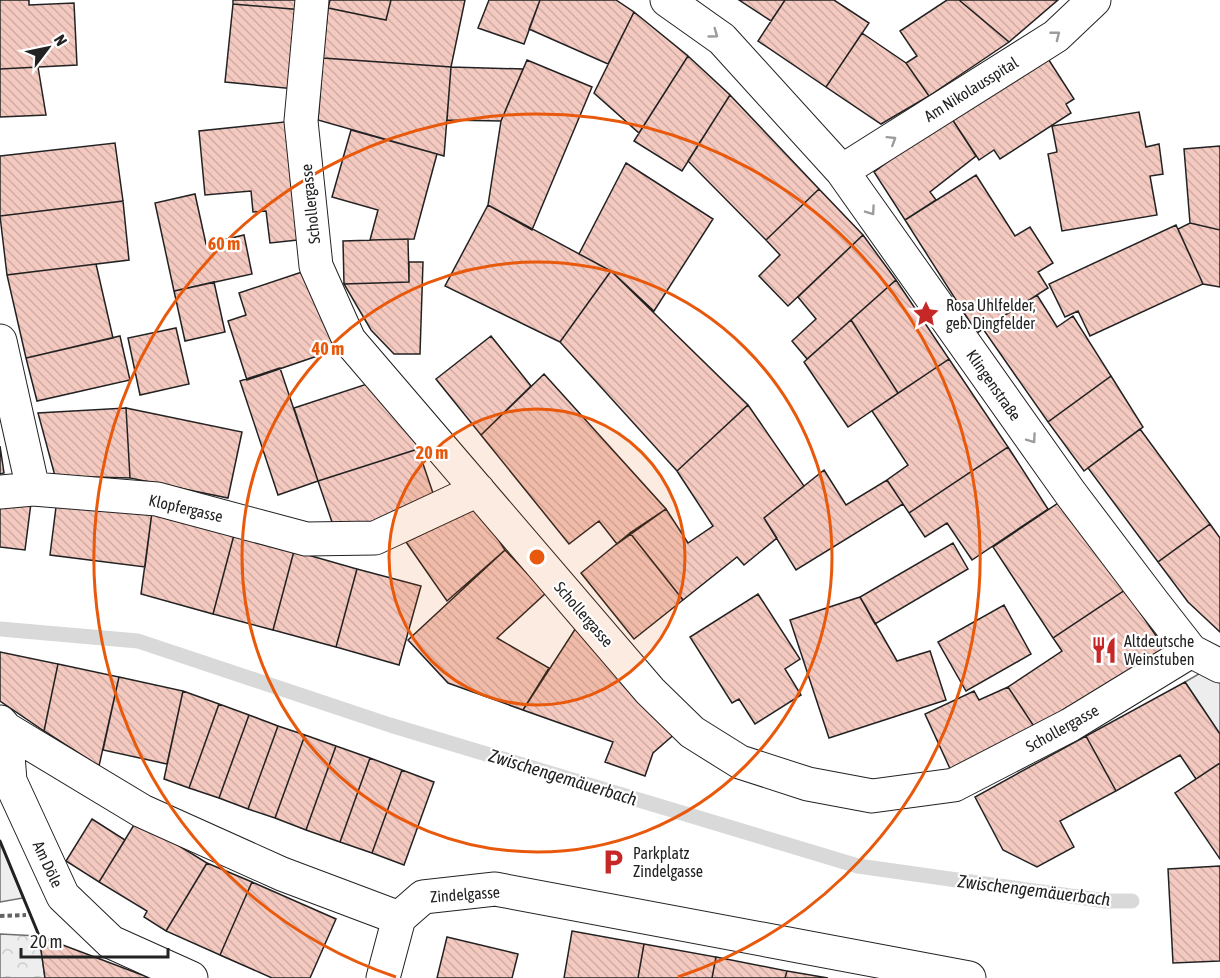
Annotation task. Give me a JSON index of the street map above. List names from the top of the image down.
{
  "streets": {
    "street": [
      "Am Nikolausspital",
      "Schollergasse",
      "Klingenstraße",
      "Klopfergasse",
      "Am Döle",
      "Zindelgasse"
    ]
  },
  "crossings": [
    ["Am Nikolausspital", "Klingenstraße"],
    ["Schollergasse", "Klingenstraße"],
    ["Schollergasse", "Klopfergasse"]
  ],
  "one_way": ["Am Nikolausspital", "Klingenstraße"],
  "water": ["Zwischengemäuerbach"],
  "places": {
    "place": ["Rosa Uhlfelder, geb. Dingfelder"],
    "restaurant": ["Altdeutsche Weinstuben"],
    "parking": ["Parkplatz Zindelgasse"]
  },
  "scale_bar": "20 m",
  "north": "top right",
  "rings": ["60 m", "40 m", "20 m"]
}
